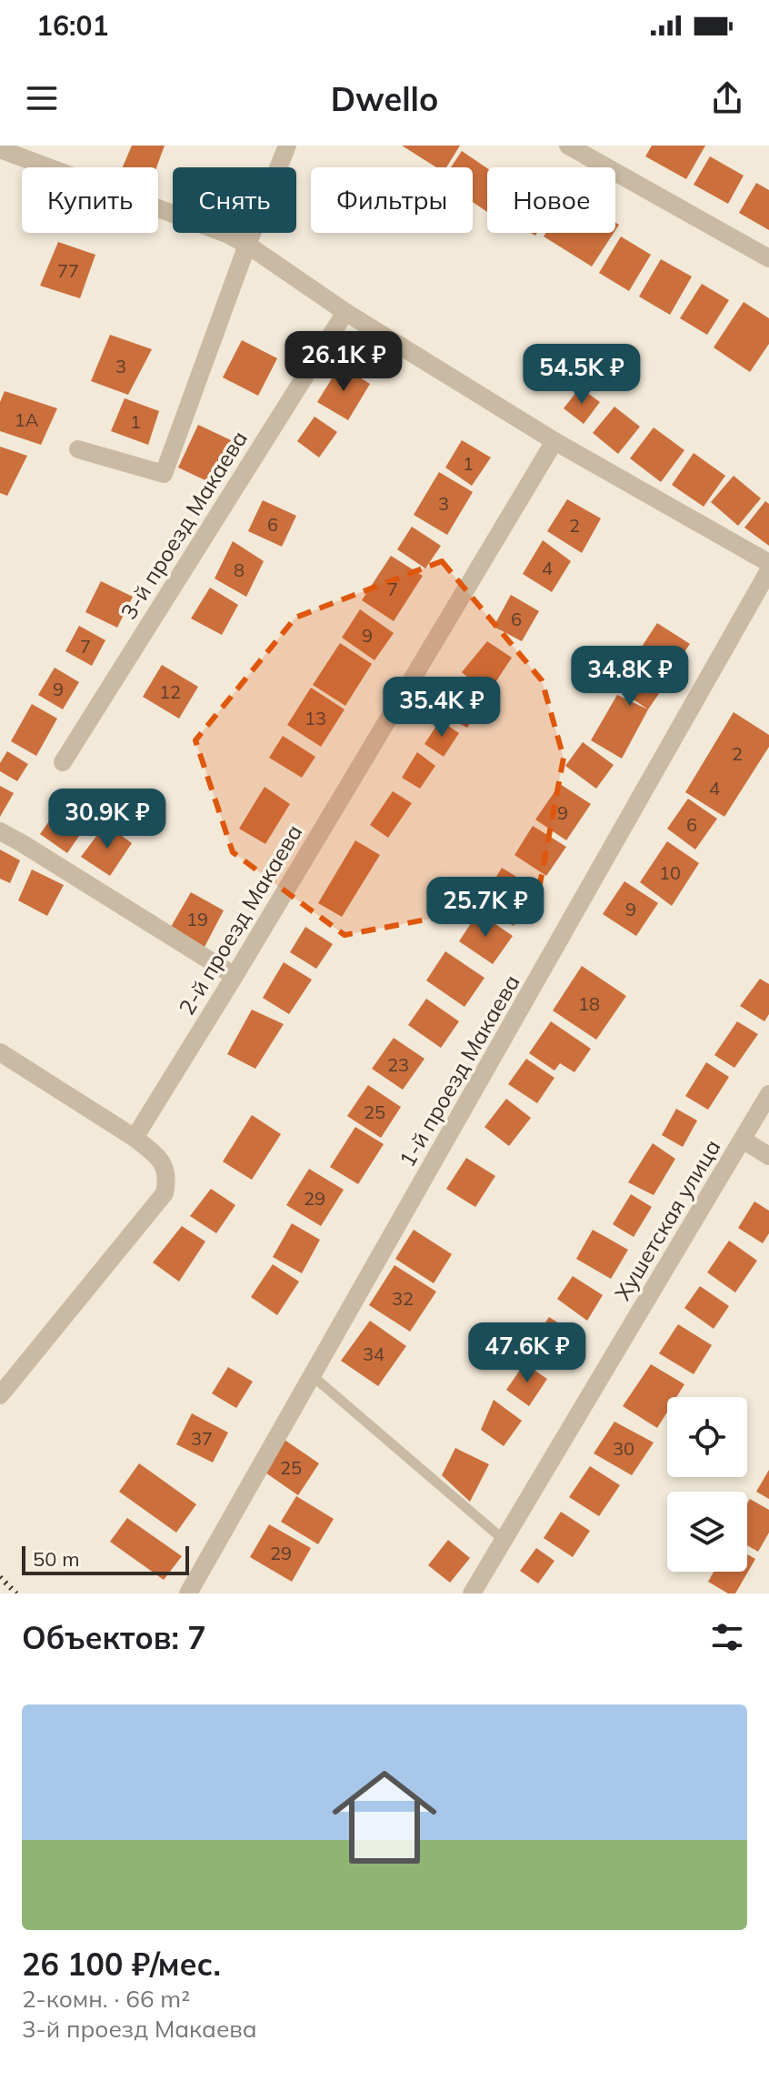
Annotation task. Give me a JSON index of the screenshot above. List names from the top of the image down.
{
  "streets": {
    "street": [
      "3-й проезд Макаева",
      "2-й проезд Макаева",
      "1-й проезд Макаева",
      "Хушетская улица"
    ]
  },
  "house_numbers": [
    "77",
    "3",
    "1А",
    "1",
    "1",
    "3",
    "6",
    "2",
    "4",
    "8",
    "7",
    "6",
    "9",
    "7",
    "9",
    "12",
    "13",
    "2",
    "4",
    "9",
    "6",
    "10",
    "9",
    "19",
    "18",
    "23",
    "25",
    "29",
    "32",
    "34",
    "37",
    "30",
    "25",
    "29"
  ],
  "scale_bar": "50 m",
  "page": {
    "status": "16:01",
    "header": "Dwello",
    "chip": [
      "Купить",
      "Снять",
      "Фильтры",
      "Новое"
    ],
    "price": [
      "26.1K ₽",
      "54.5K ₽",
      "34.8K ₽",
      "35.4K ₽",
      "30.9K ₽",
      "25.7K ₽",
      "47.6K ₽"
    ],
    "scale": "50 m",
    "heading": "Объектов: 7",
    "list": [
      {
        "name": "26 100 ₽/мес.",
        "note": "2-комн. · 66 m² · 3-й проезд Макаева"
      }
    ]
  }
}
